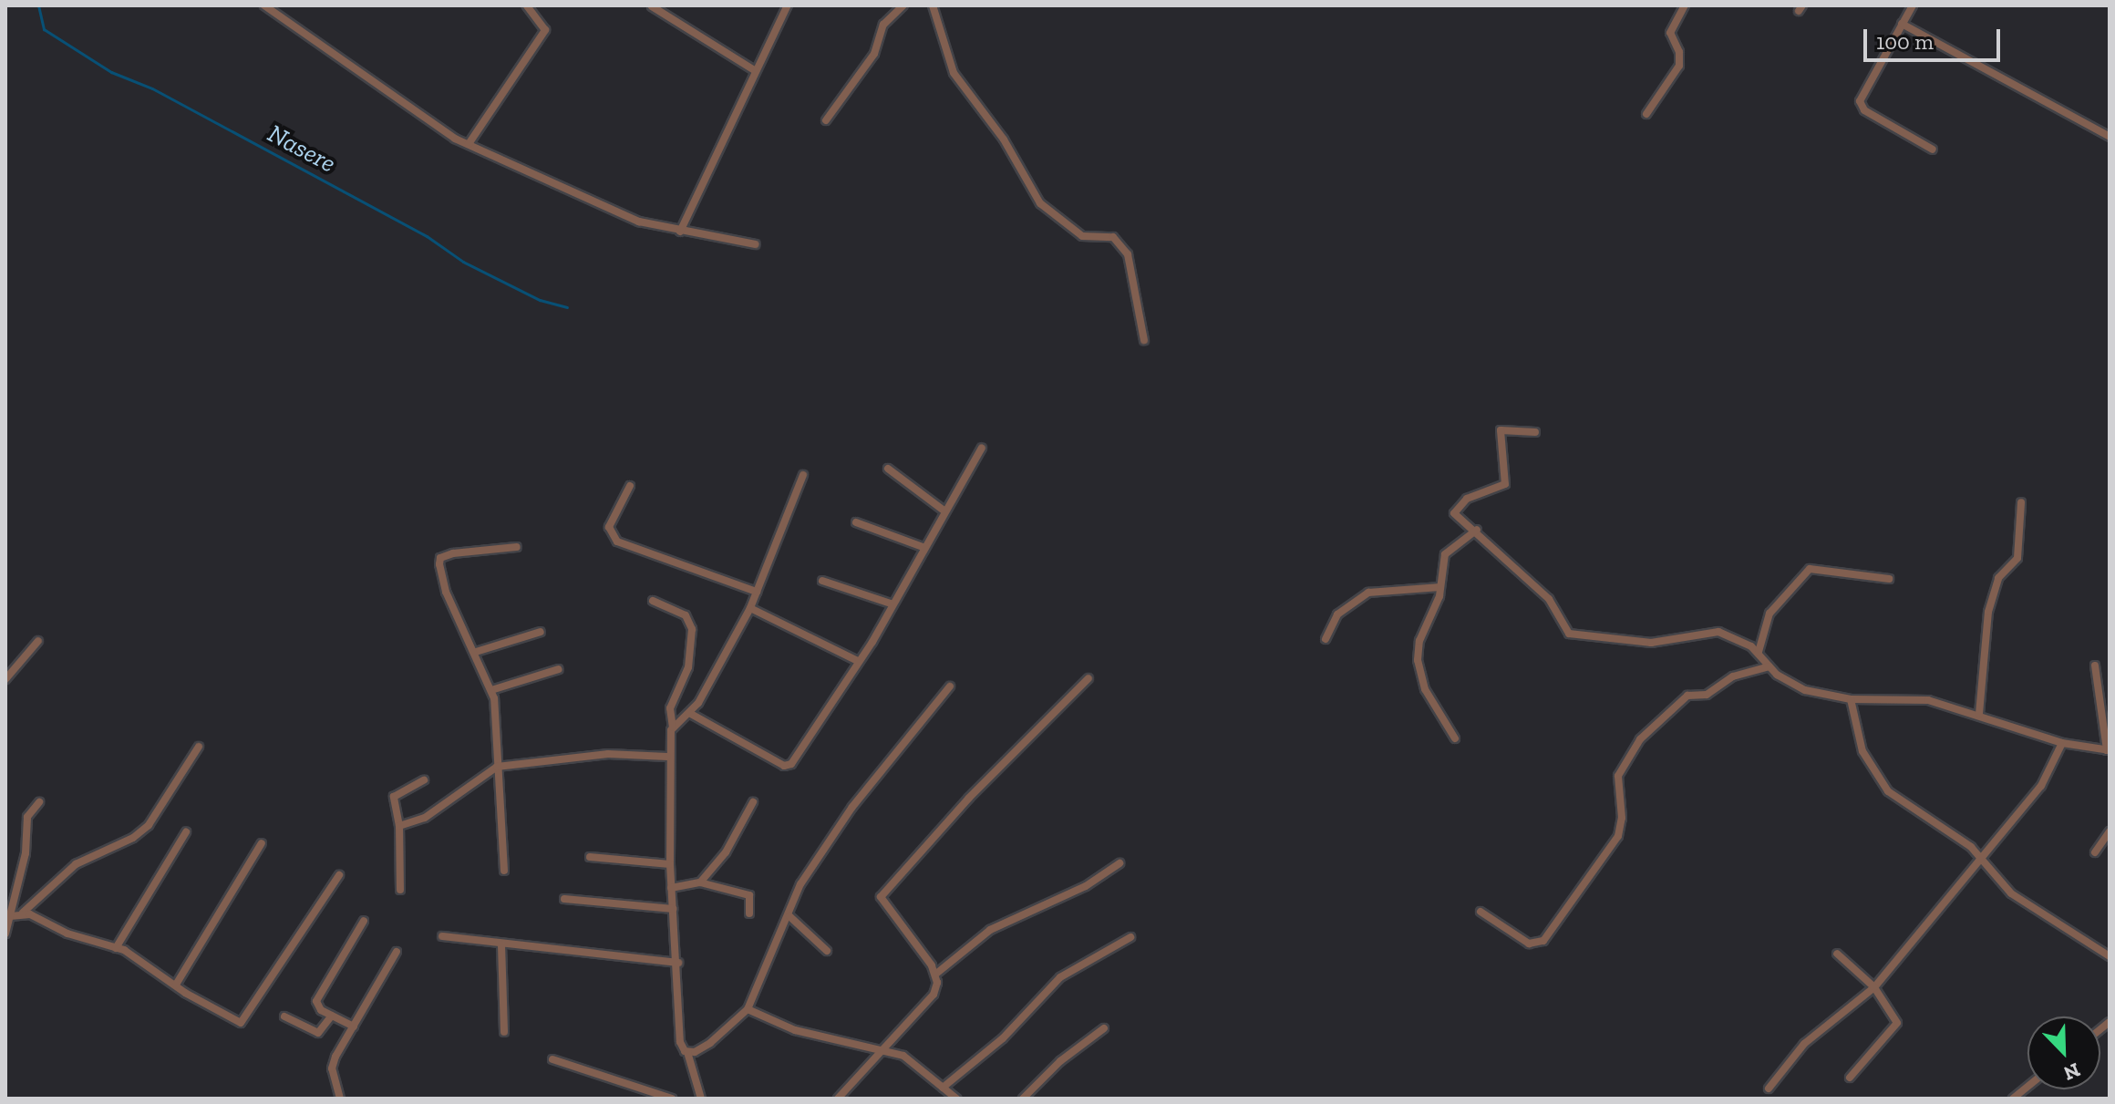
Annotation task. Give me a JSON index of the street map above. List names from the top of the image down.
{
  "water": ["Nasere"],
  "scale_bar": "100 m",
  "north": "bottom right"
}
